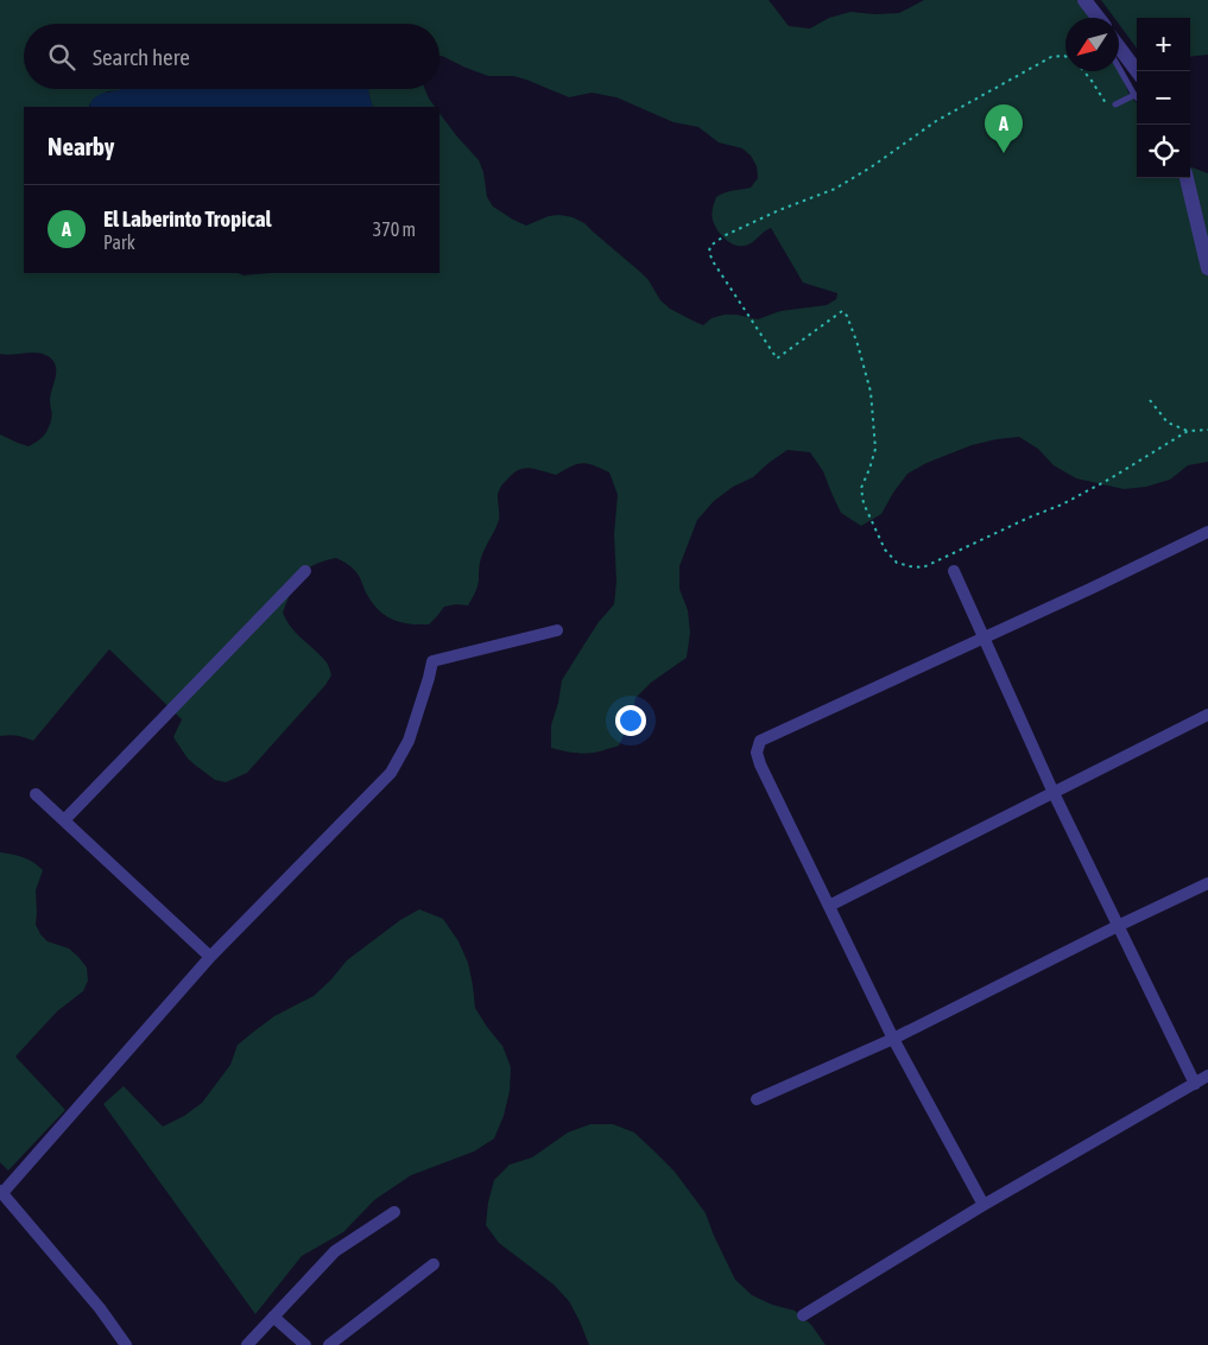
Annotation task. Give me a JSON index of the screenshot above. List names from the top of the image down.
{
  "north": "bottom left",
  "page": {
    "map_buttons": ["+", "−"],
    "search": "Search here",
    "pins": "A",
    "heading": "Nearby",
    "list": [
      {
        "mark": "A",
        "name": "El Laberinto Tropical",
        "note": "Park",
        "value": "370 m"
      }
    ]
  }
}
